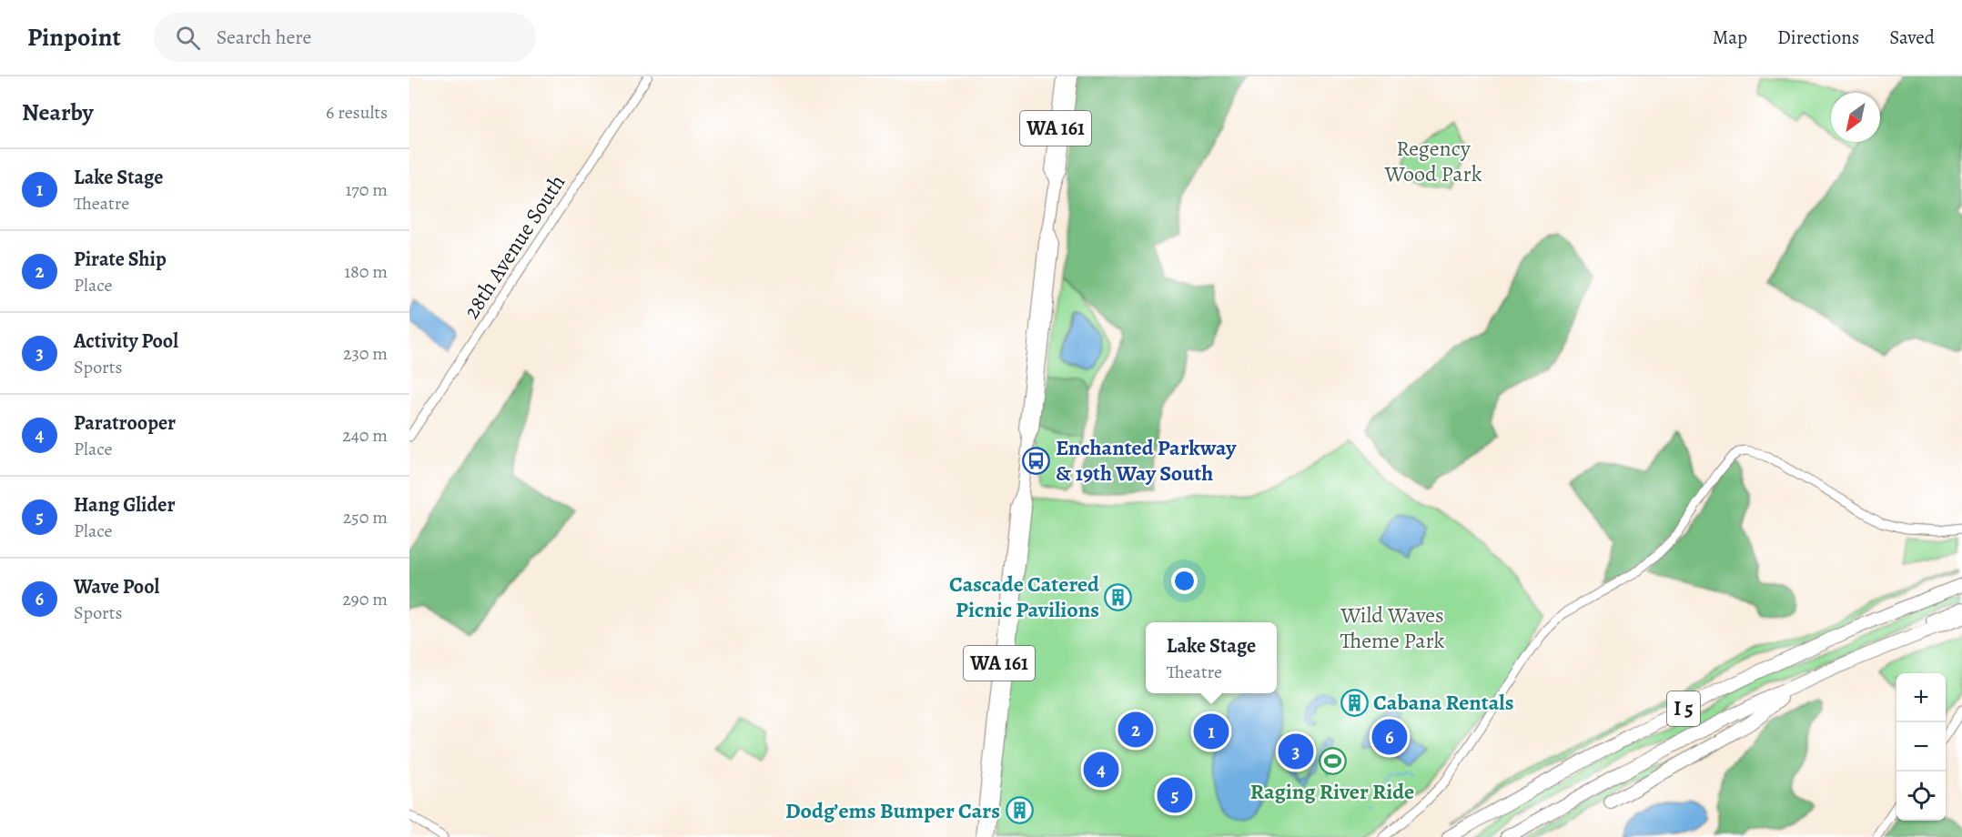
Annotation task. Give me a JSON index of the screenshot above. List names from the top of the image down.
{
  "streets": {
    "highway": ["I 5"],
    "main road": ["WA 161"],
    "street": ["28th Avenue South"]
  },
  "parks": ["Regency Wood Park", "Wild Waves Theme Park"],
  "places": {
    "bus stop": ["Enchanted Parkway & 19th Way South"],
    "building": ["Cascade Catered Picnic Pavilions", "Cabana Rentals", "Dodg’ems Bumper Cars"],
    "sports": ["Raging River Ride"]
  },
  "north": "bottom left",
  "page": {
    "header": "Pinpoint",
    "search": "Search here",
    "nav": ["Map", "Directions", "Saved"],
    "heading": ["Nearby", "6 results"],
    "list": [
      {
        "mark": "1",
        "name": "Lake Stage",
        "note": "Theatre",
        "value": "170 m"
      },
      {
        "mark": "2",
        "name": "Pirate Ship",
        "note": "Place",
        "value": "180 m"
      },
      {
        "mark": "3",
        "name": "Activity Pool",
        "note": "Sports",
        "value": "230 m"
      },
      {
        "mark": "4",
        "name": "Paratrooper",
        "note": "Place",
        "value": "240 m"
      },
      {
        "mark": "5",
        "name": "Hang Glider",
        "note": "Place",
        "value": "250 m"
      },
      {
        "mark": "6",
        "name": "Wave Pool",
        "note": "Sports",
        "value": "290 m"
      }
    ],
    "popup": ["Lake Stage", "Theatre"],
    "map_buttons": ["+", "−"],
    "pins": [
      "2",
      "1",
      "6",
      "3",
      "4",
      "5"
    ]
  }
}
